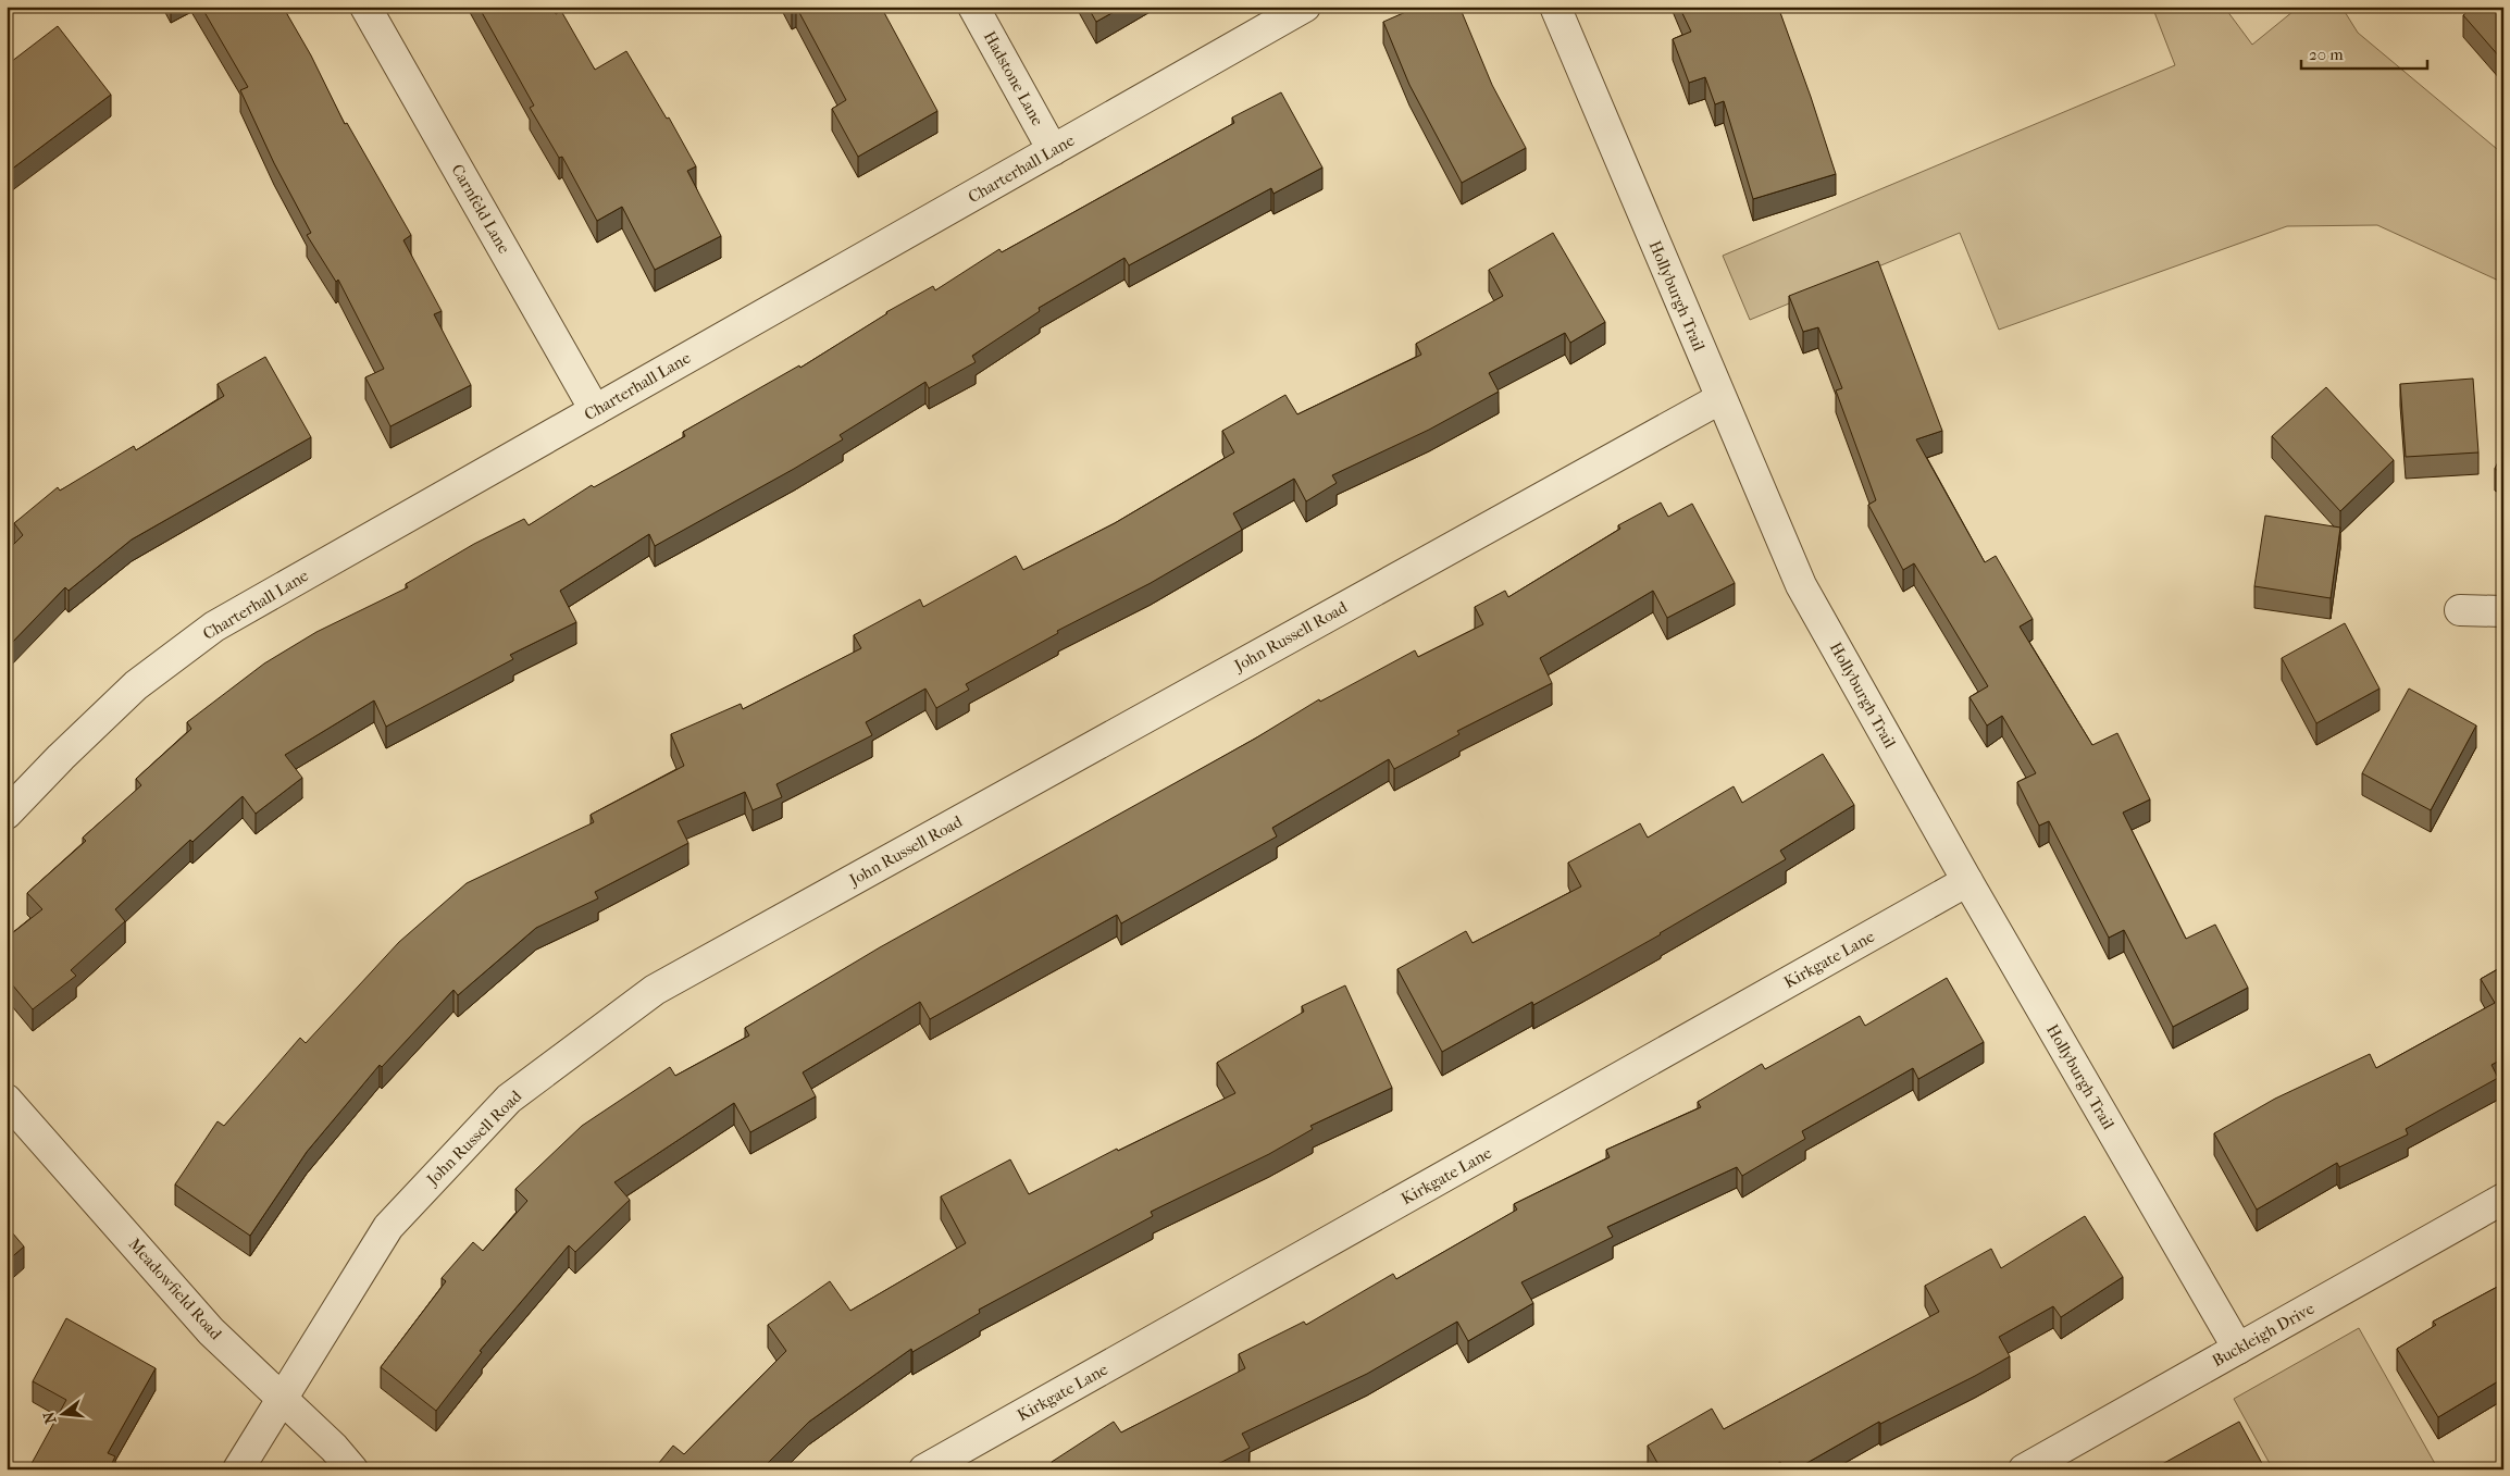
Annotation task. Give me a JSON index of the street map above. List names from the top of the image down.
{
  "streets": {
    "street": [
      "Hadstone Lane",
      "Charterhall Lane",
      "Carnfeld Lane",
      "Hollyburgh Trail",
      "John Russell Road",
      "Kirkgate Lane",
      "Meadowfield Road",
      "Buckleigh Drive"
    ]
  },
  "crossings": [
    ["Hadstone Lane", "Charterhall Lane"],
    ["Charterhall Lane", "Carnfeld Lane"],
    ["Hollyburgh Trail", "John Russell Road"],
    ["Hollyburgh Trail", "Kirkgate Lane"],
    ["Hollyburgh Trail", "Buckleigh Drive"],
    ["John Russell Road", "Meadowfield Road"]
  ],
  "scale_bar": "20 m",
  "north": "left"
}
